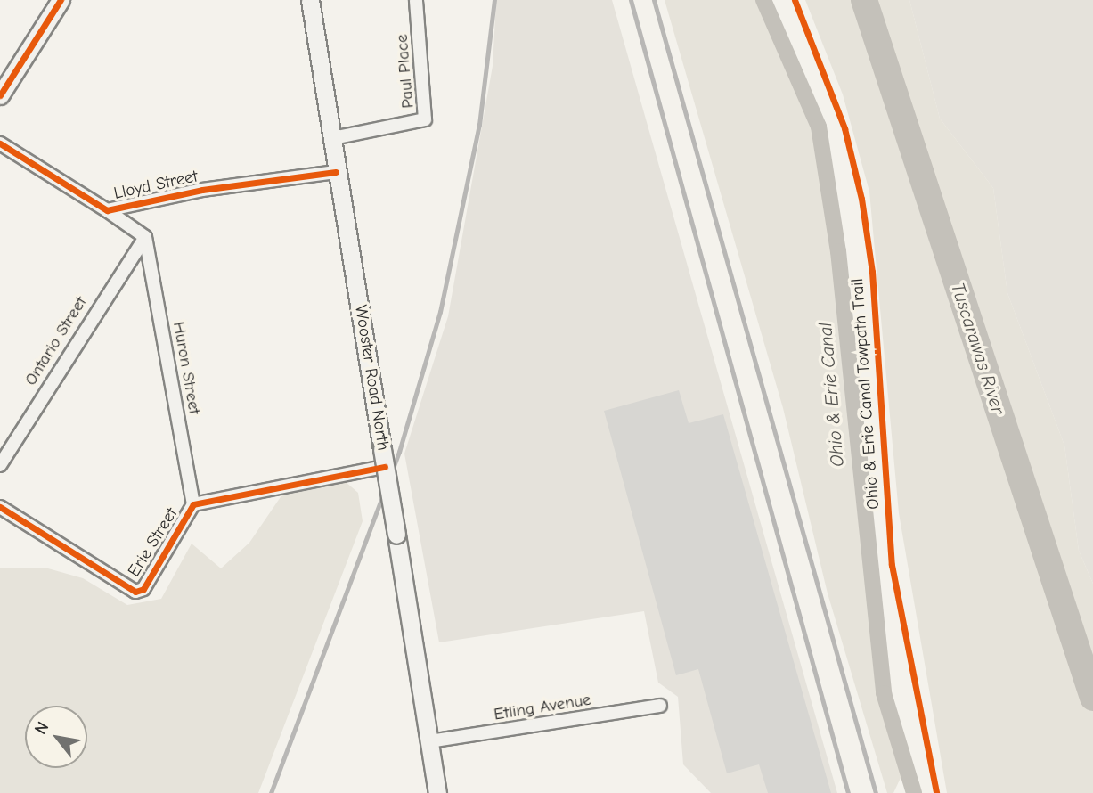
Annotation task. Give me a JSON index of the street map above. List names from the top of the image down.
{
  "streets": {
    "main road": ["Wooster Road North"],
    "street": [
      "Paul Place",
      "Lloyd Street",
      "Ontario Street",
      "Huron Street",
      "Erie Street",
      "Etling Avenue"
    ],
    "cycle path": ["Ohio & Erie Canal Towpath Trail"]
  },
  "crossings": [
    ["Paul Place", "Wooster Road North"],
    ["Lloyd Street", "Wooster Road North"],
    ["Ontario Street", "Huron Street"],
    ["Huron Street", "Erie Street"],
    ["Wooster Road North", "Erie Street"],
    ["Wooster Road North", "Etling Avenue"]
  ],
  "water": ["Tuscarawas River", "Ohio & Erie Canal"],
  "north": "top left"
}
